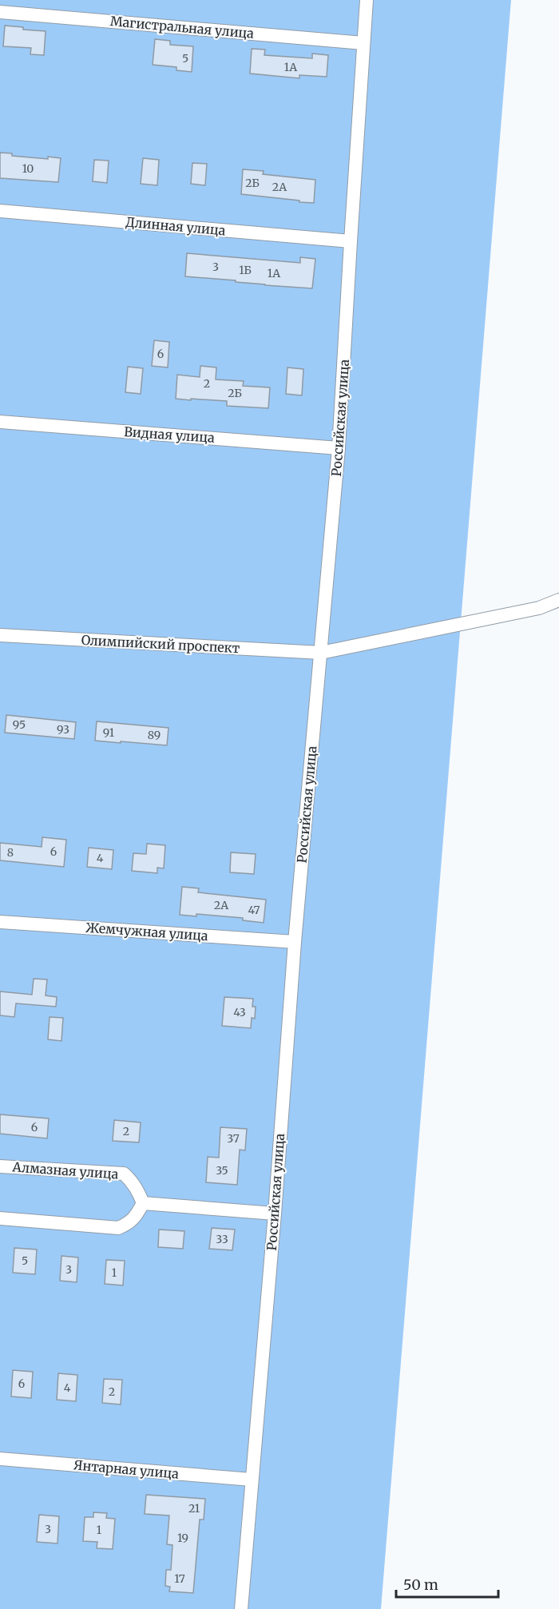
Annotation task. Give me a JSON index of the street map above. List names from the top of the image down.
{
  "streets": {
    "street": [
      "Магистральная улица",
      "Длинная улица",
      "Российская улица",
      "Видная улица",
      "Олимпийский проспект",
      "Жемчужная улица",
      "Алмазная улица",
      "Янтарная улица"
    ]
  },
  "crossings": [
    ["Магистральная улица", "Российская улица"],
    ["Длинная улица", "Российская улица"],
    ["Российская улица", "Видная улица"],
    ["Российская улица", "Олимпийский проспект"],
    ["Российская улица", "Жемчужная улица"],
    ["Российская улица", "Янтарная улица"]
  ],
  "house_numbers": [
    "5",
    "1А",
    "10",
    "2Б",
    "2А",
    "3",
    "1Б",
    "1А",
    "6",
    "2",
    "2Б",
    "95",
    "93",
    "91",
    "89",
    "6",
    "8",
    "4",
    "2А",
    "47",
    "43",
    "6",
    "2",
    "37",
    "35",
    "33",
    "5",
    "3",
    "1",
    "6",
    "4",
    "2",
    "21",
    "3",
    "1",
    "19",
    "17"
  ],
  "scale_bar": "50 m"
}
